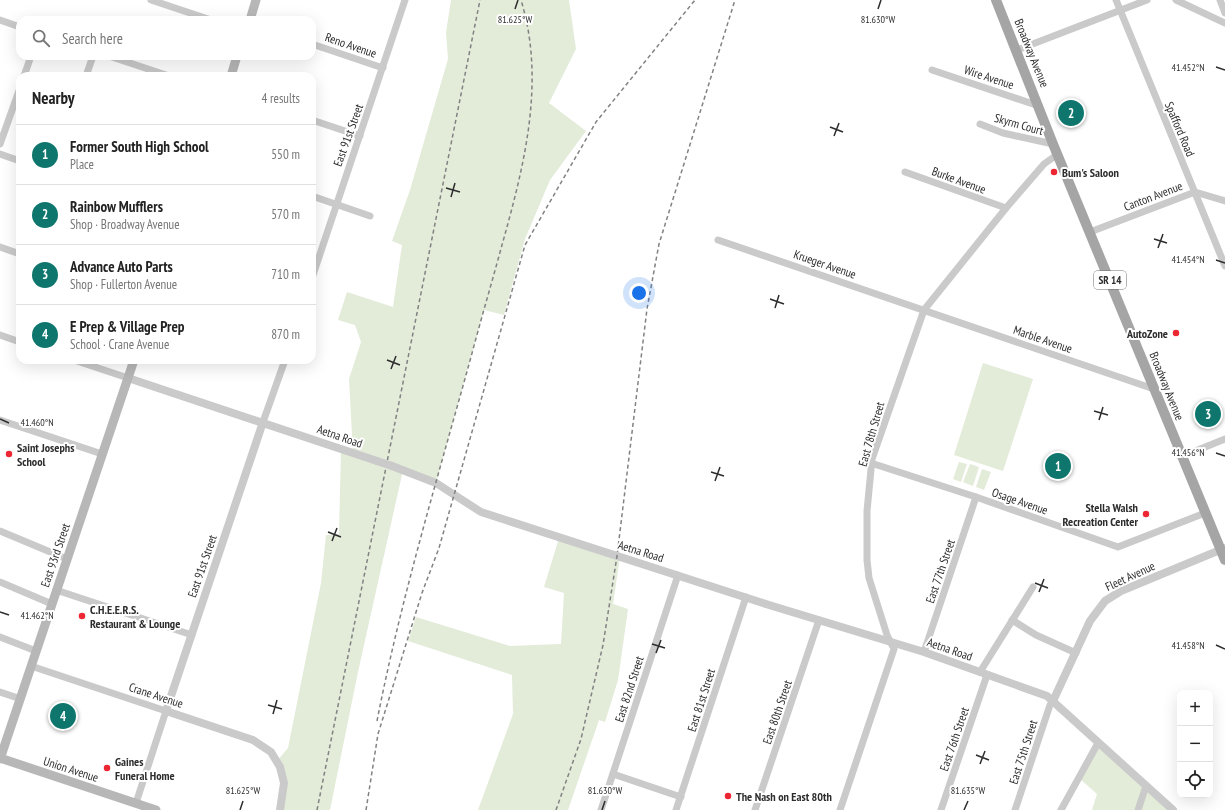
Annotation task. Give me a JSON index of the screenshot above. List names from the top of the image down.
{
  "streets": {
    "main road": [
      "Broadway Avenue",
      "SR 14",
      "East 93rd Street",
      "Union Avenue"
    ],
    "street": [
      "Reno Avenue",
      "Wire Avenue",
      "Skyrm Court",
      "Spafford Road",
      "East 91st Street",
      "Burke Avenue",
      "Canton Avenue",
      "Krueger Avenue",
      "Marble Avenue",
      "East 78th Street",
      "Aetna Road",
      "Osage Avenue",
      "East 77th Street",
      "Fleet Avenue",
      "East 82nd Street",
      "Crane Avenue",
      "East 81st Street",
      "East 80th Street",
      "East 76th Street",
      "East 75th Street"
    ]
  },
  "crossings": [
    ["Reno Avenue", "East 91st Street"],
    ["Broadway Avenue", "Wire Avenue"],
    ["Broadway Avenue", "Skyrm Court"],
    ["Broadway Avenue", "Canton Avenue"],
    ["Broadway Avenue", "Marble Avenue"],
    ["Broadway Avenue", "East 78th Street"],
    ["Broadway Avenue", "Osage Avenue"],
    ["Broadway Avenue", "Fleet Avenue"],
    ["Skyrm Court", "East 78th Street"],
    ["Spafford Road", "Canton Avenue"],
    ["East 91st Street", "Aetna Road"],
    ["East 91st Street", "Crane Avenue"],
    ["East 91st Street", "Union Avenue"],
    ["Burke Avenue", "East 78th Street"],
    ["Krueger Avenue", "Marble Avenue"],
    ["Krueger Avenue", "East 78th Street"],
    ["Marble Avenue", "East 78th Street"],
    ["East 78th Street", "Aetna Road"],
    ["East 78th Street", "Osage Avenue"],
    ["Aetna Road", "East 93rd Street"],
    ["Aetna Road", "East 77th Street"],
    ["Aetna Road", "Fleet Avenue"],
    ["Aetna Road", "East 82nd Street"],
    ["Aetna Road", "East 81st Street"],
    ["Aetna Road", "East 80th Street"],
    ["Aetna Road", "East 76th Street"],
    ["Aetna Road", "East 75th Street"],
    ["Osage Avenue", "East 77th Street"],
    ["East 93rd Street", "Crane Avenue"],
    ["East 93rd Street", "Union Avenue"],
    ["Fleet Avenue", "East 75th Street"]
  ],
  "places": [
    "Bum's Saloon",
    "AutoZone",
    "Saint Josephs School",
    "Stella Walsh Recreation Center",
    "C.H.E.E.R.S. Restaurant & Lounge",
    "Gaines Funeral Home",
    "The Nash on East 80th"
  ],
  "page": {
    "search": "Search here",
    "heading": ["Nearby", "4 results"],
    "pins": [
      "2",
      "3",
      "1",
      "4"
    ],
    "list": [
      {
        "mark": "1",
        "name": "Former South High School",
        "note": "Place",
        "value": "550 m"
      },
      {
        "mark": "2",
        "name": "Rainbow Mufflers",
        "note": "Shop · Broadway Avenue",
        "value": "570 m"
      },
      {
        "mark": "3",
        "name": "Advance Auto Parts",
        "note": "Shop · Fullerton Avenue",
        "value": "710 m"
      },
      {
        "mark": "4",
        "name": "E Prep & Village Prep",
        "note": "School · Crane Avenue",
        "value": "870 m"
      }
    ],
    "map_buttons": ["+", "−"]
  },
  "coordinates": [
    "81.625°W",
    "81.630°W",
    "41.452°N",
    "41.454°N",
    "41.460°N",
    "41.456°N",
    "41.462°N",
    "41.458°N",
    "81.635°W"
  ]
}
